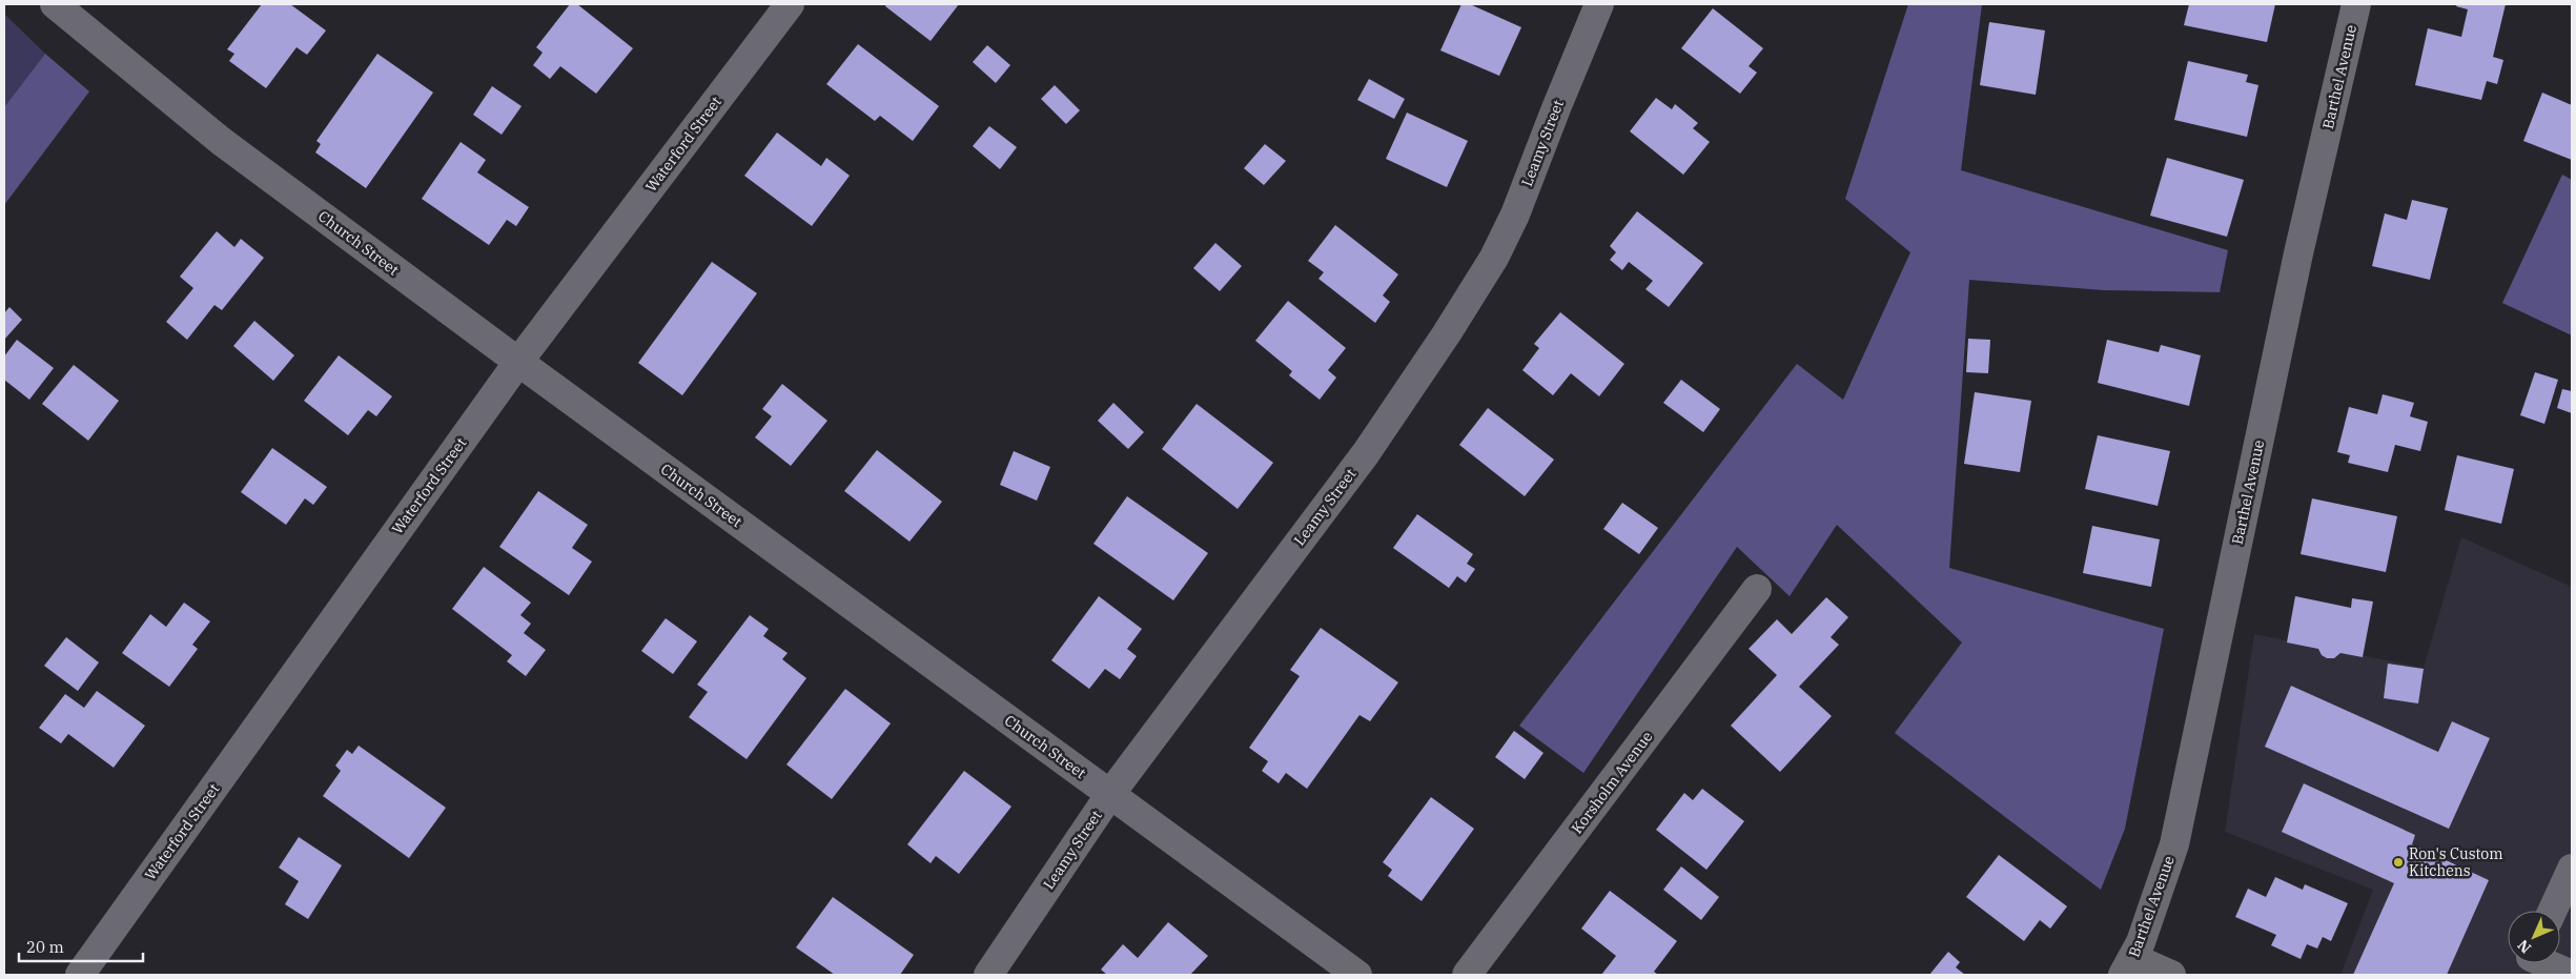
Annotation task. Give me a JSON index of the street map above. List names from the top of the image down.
{
  "streets": {
    "street": [
      "Barthel Avenue",
      "Leamy Street",
      "Waterford Street",
      "Church Street",
      "Korsholm Avenue"
    ]
  },
  "crossings": [
    ["Leamy Street", "Church Street"],
    ["Waterford Street", "Church Street"]
  ],
  "places": ["Ron's Custom Kitchens"],
  "scale_bar": "20 m",
  "north": "bottom left"
}
